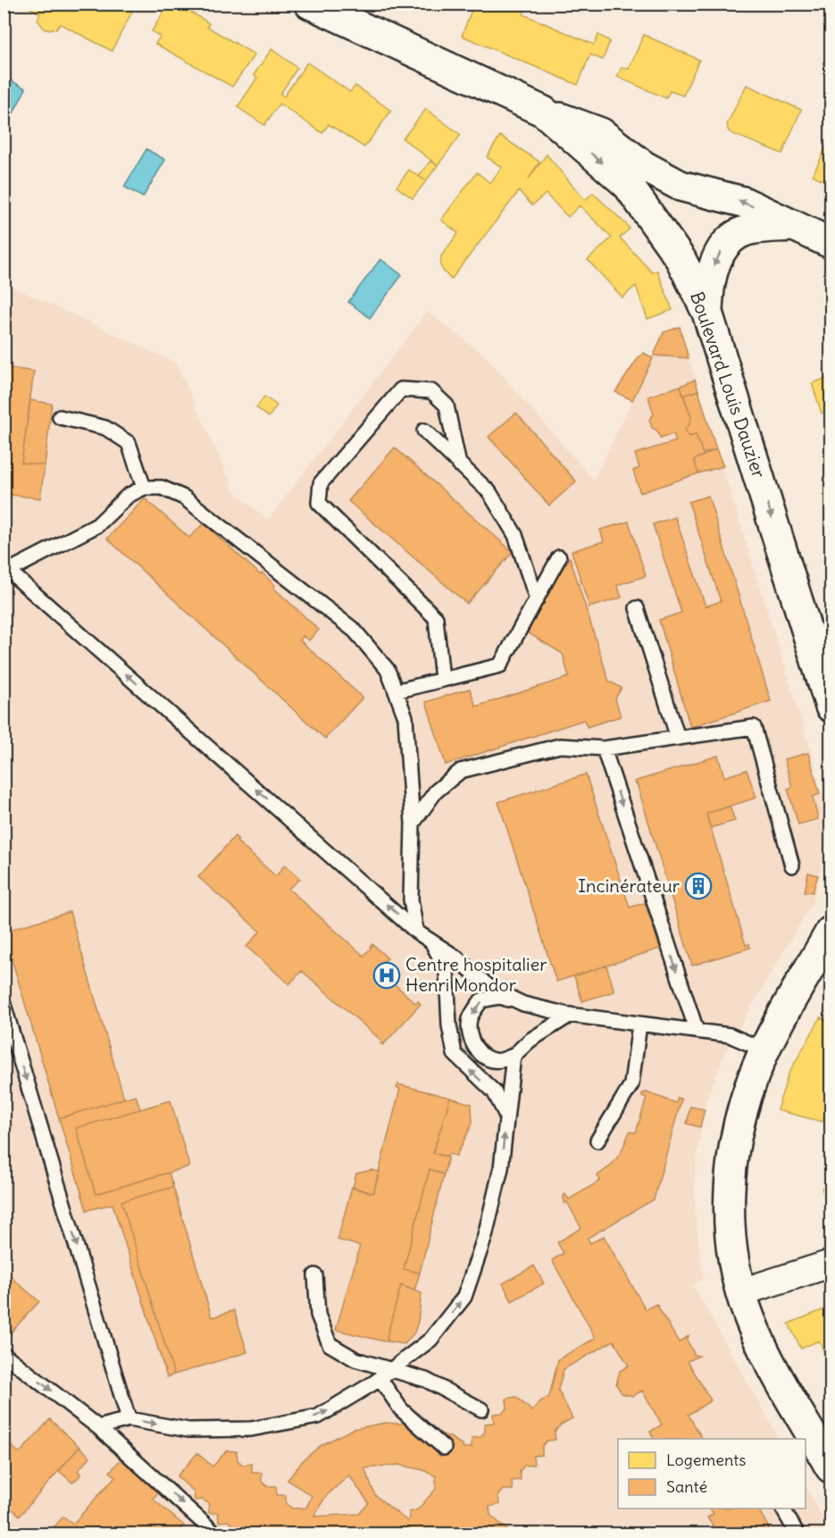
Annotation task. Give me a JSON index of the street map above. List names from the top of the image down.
{
  "streets": {
    "main road": ["Boulevard Louis Dauzier"]
  },
  "one_way": ["Boulevard Louis Dauzier"],
  "places": {
    "building": ["Incinérateur"],
    "hospital": ["Centre hospitalier Henri Mondor"]
  },
  "legend": ["Logements", "Santé"]
}
